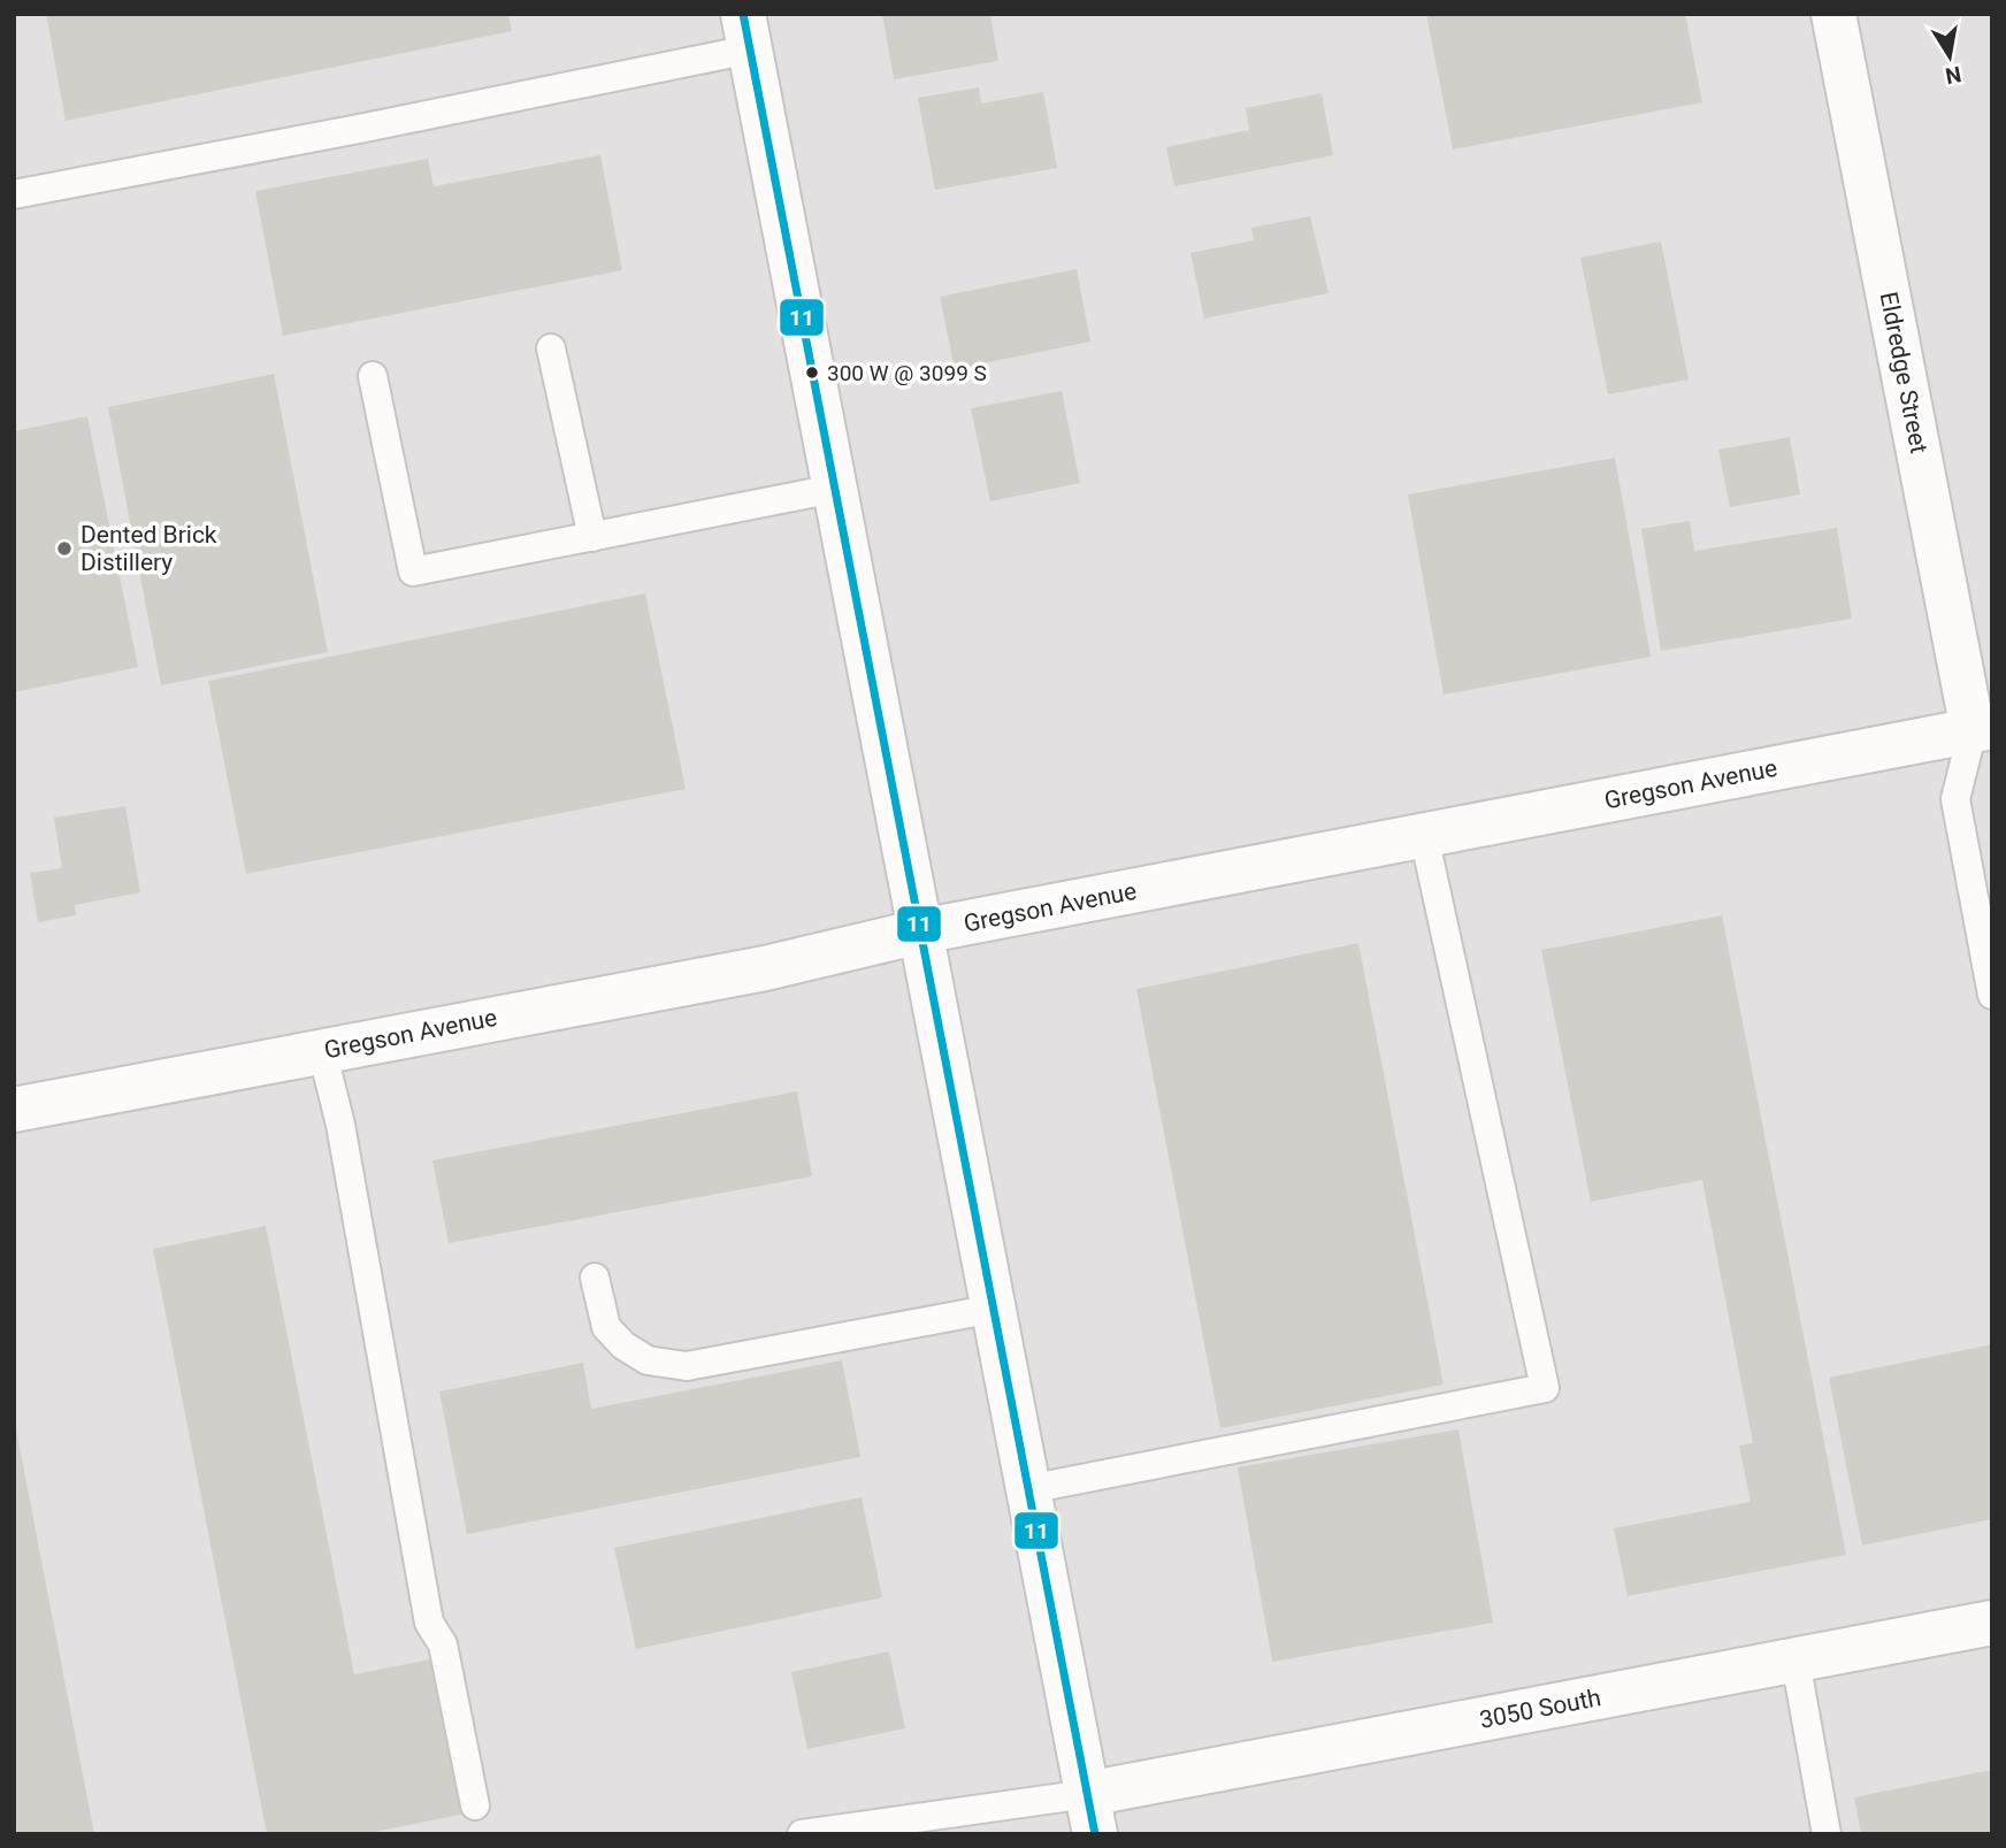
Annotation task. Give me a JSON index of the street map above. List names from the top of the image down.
{
  "streets": {
    "street": ["Eldredge Street", "Gregson Avenue", "3050 South"]
  },
  "crossings": [
    ["Eldredge Street", "Gregson Avenue"]
  ],
  "places": ["300 W @ 3099 S", "Dented Brick Distillery"],
  "lines": ["transit line 11"],
  "north": "bottom"
}
